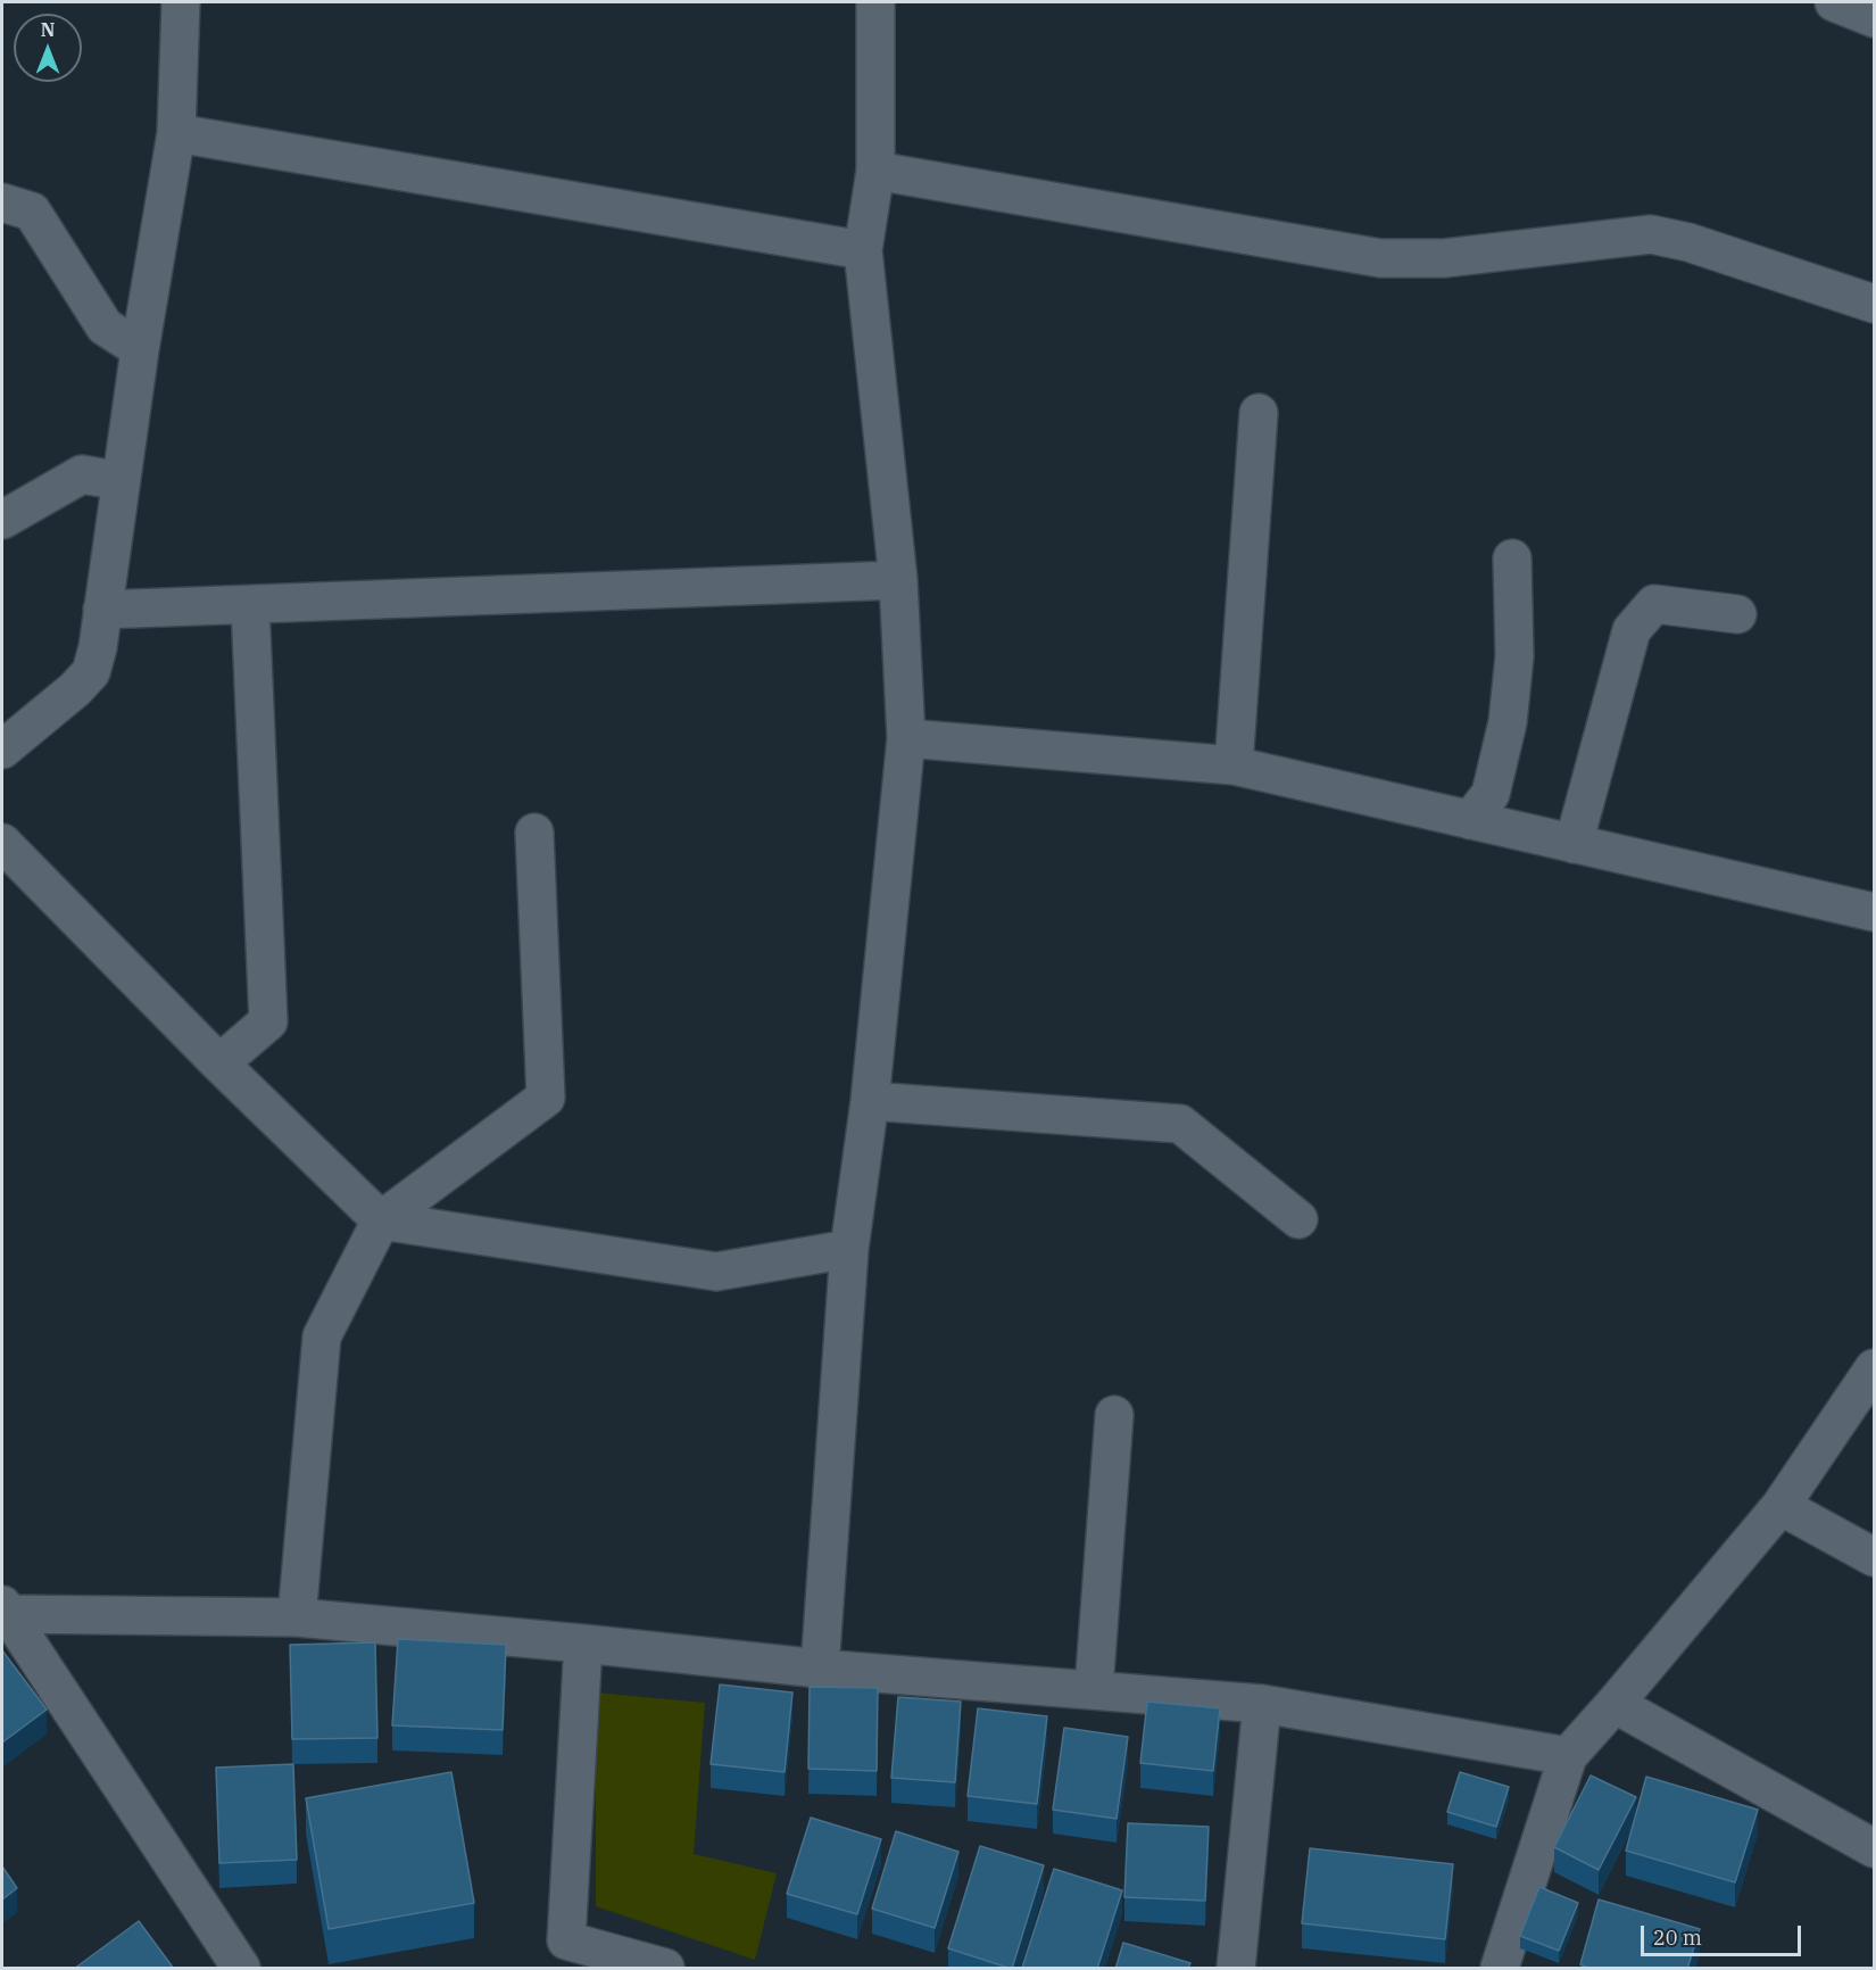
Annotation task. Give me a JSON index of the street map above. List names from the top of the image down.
{
  "scale_bar": "20 m",
  "north": "top"
}
